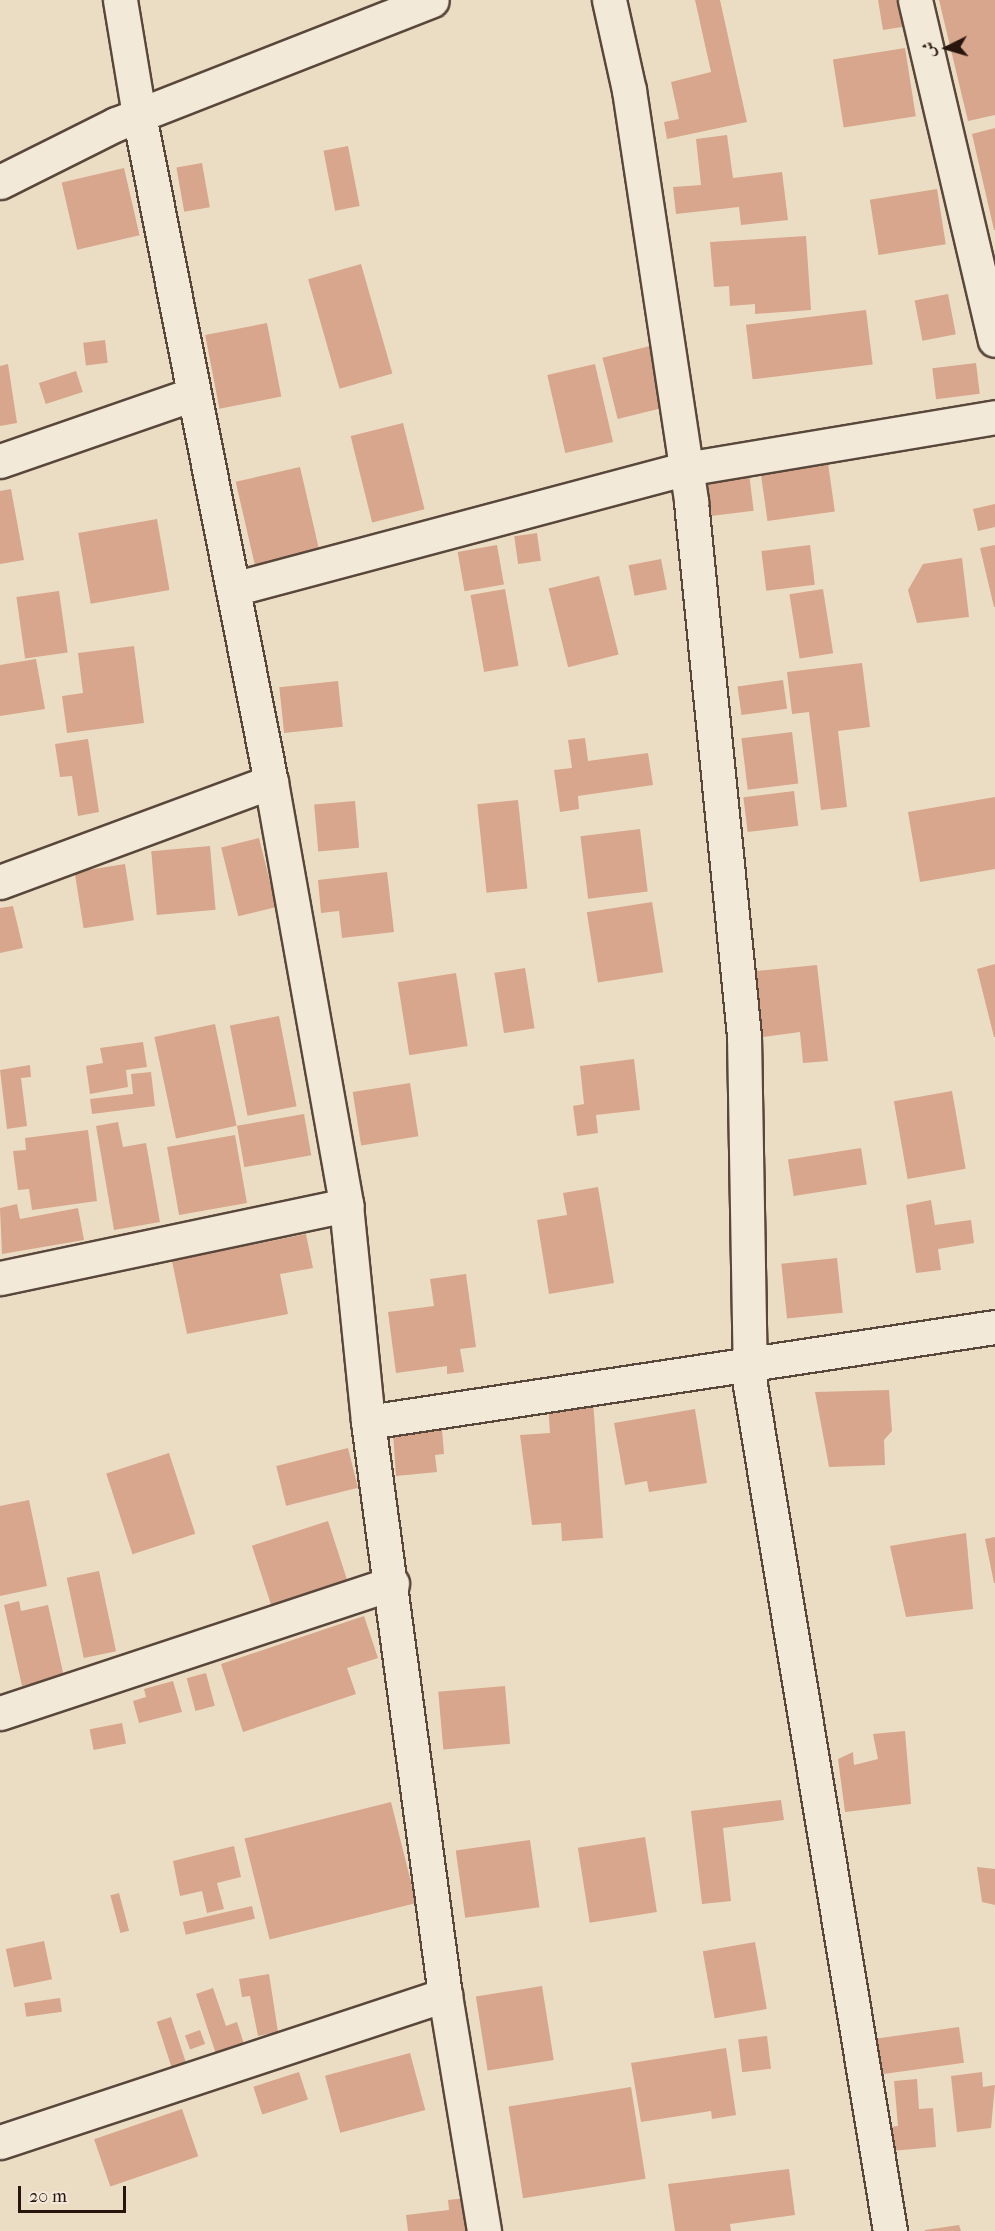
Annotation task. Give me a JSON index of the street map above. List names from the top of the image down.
{
  "scale_bar": "20 m",
  "north": "left"
}
